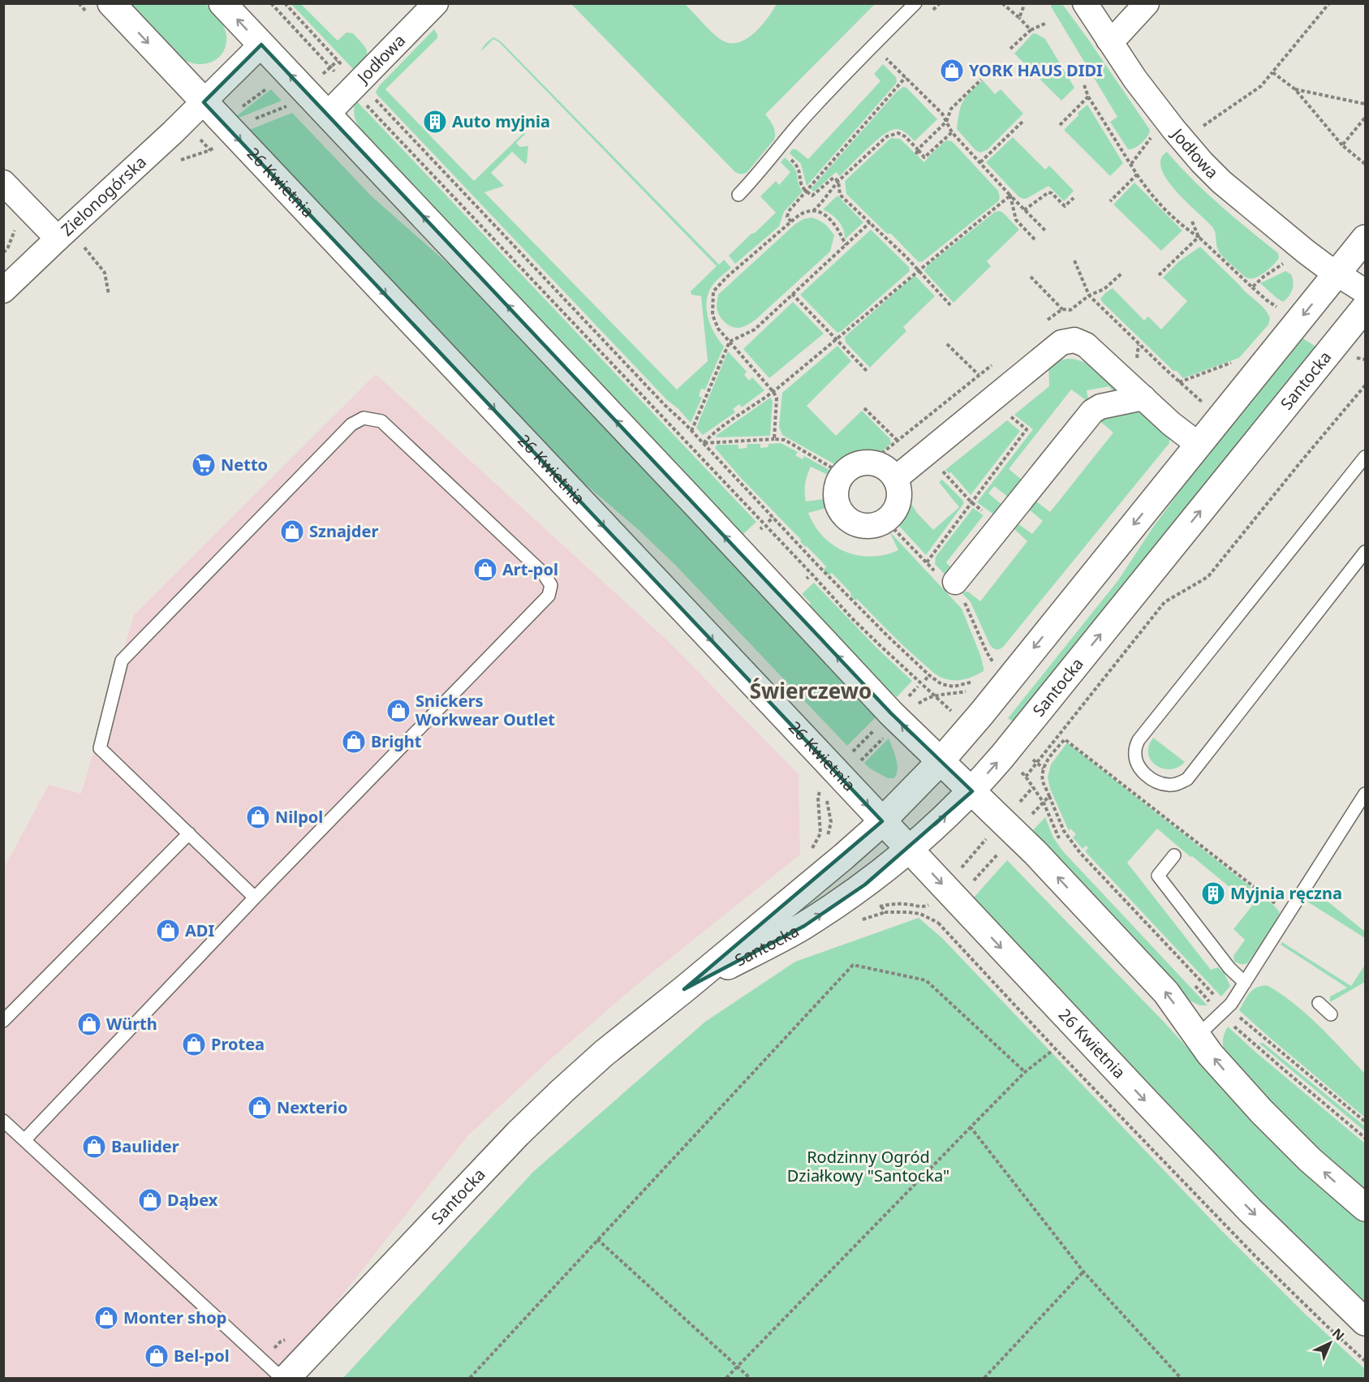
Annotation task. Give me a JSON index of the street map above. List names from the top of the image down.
{
  "streets": {
    "street": [
      "Jodłowa",
      "26 Kwietnia",
      "Zielonogórska",
      "Santocka"
    ]
  },
  "crossings": [
    ["Jodłowa", "Santocka"],
    ["26 Kwietnia", "Zielonogórska"],
    ["26 Kwietnia", "Santocka"]
  ],
  "districts": ["Świerczewo"],
  "parks": ["Rodzinny Ogród Działkowy \"Santocka\""],
  "places": {
    "shop": [
      "YORK HAUS DIDI",
      "Sznajder",
      "Art-pol",
      "Snickers Workwear Outlet",
      "Bright",
      "Nilpol",
      "ADI",
      "Würth",
      "Protea",
      "Nexterio",
      "Baulider",
      "Dąbex",
      "Monter shop",
      "Bel-pol"
    ],
    "building": ["Auto myjnia", "Myjnia ręczna"],
    "supermarket": ["Netto"]
  },
  "north": "top right"
}
